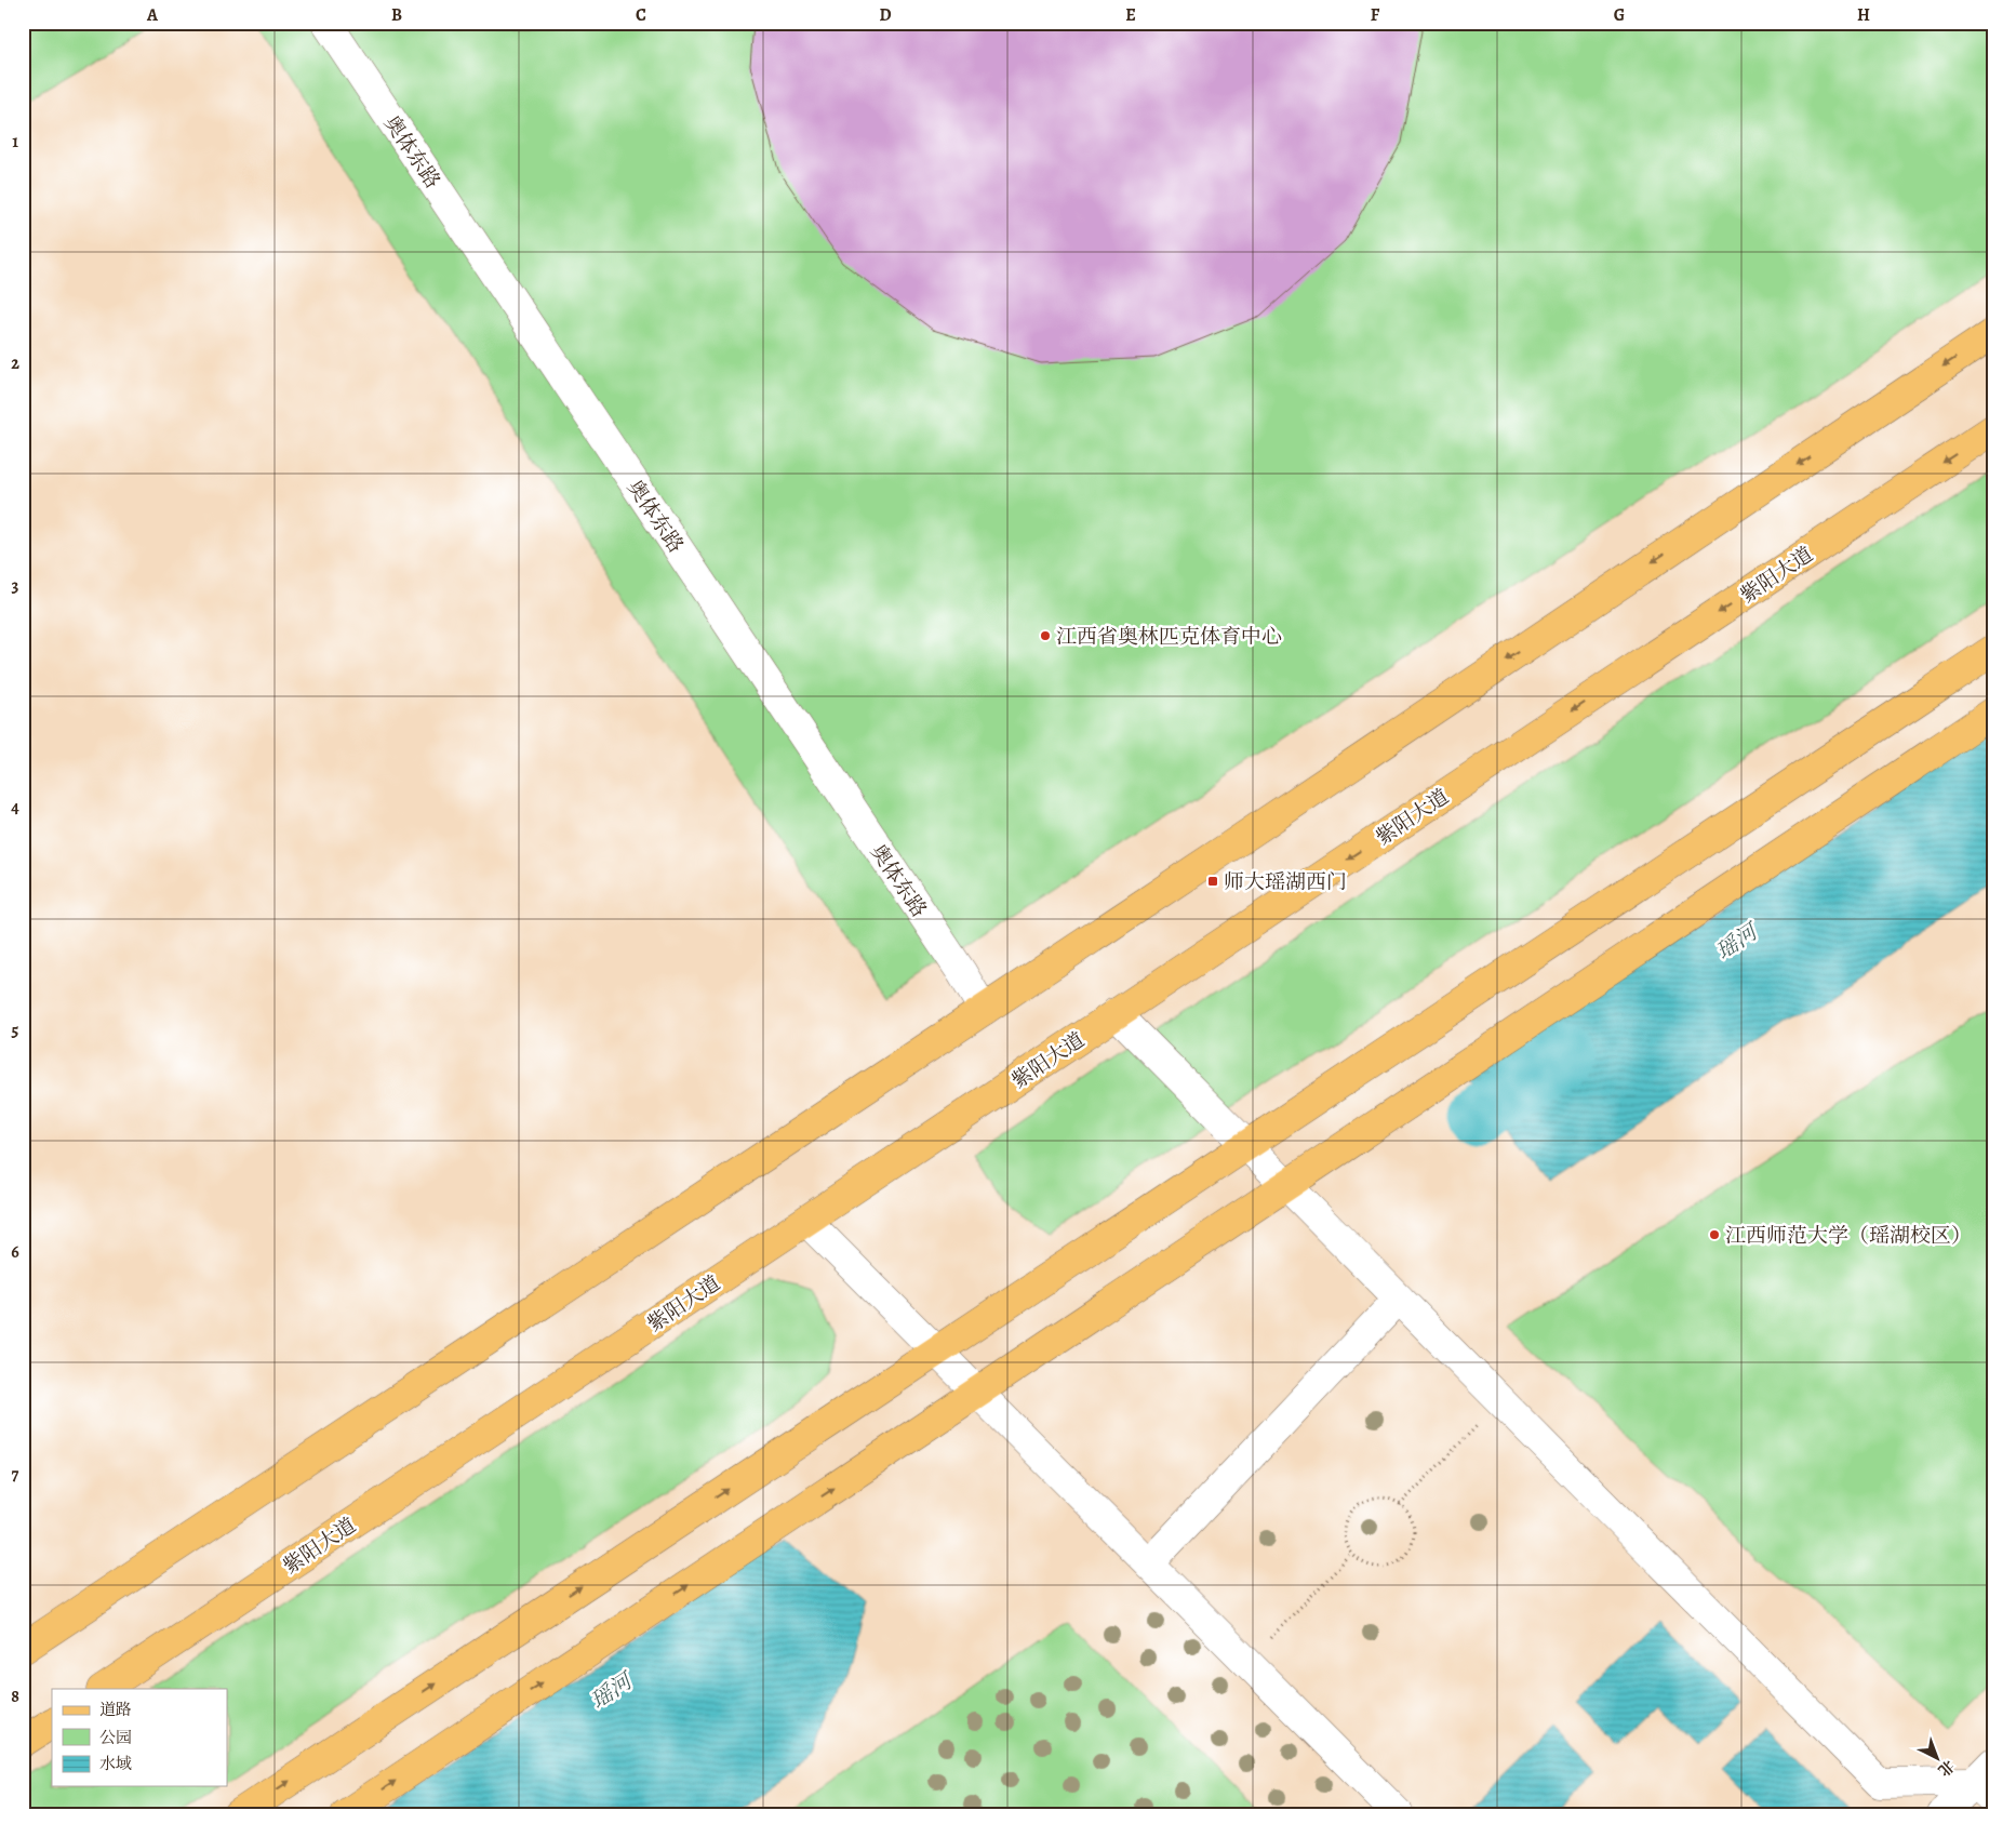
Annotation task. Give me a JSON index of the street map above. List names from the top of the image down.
{
  "streets": {
    "main road": ["紫阳大道"],
    "street": ["奥体东路"]
  },
  "water": ["瑶河"],
  "places": {
    "other": ["江西省奥林匹克体育中心", "江西师范大学（瑶湖校区）"],
    "transit": ["师大瑶湖西门"]
  },
  "legend": ["道路", "公园", "水域"],
  "north": "bottom right",
  "grid": {
    "columns": [
      "A",
      "B",
      "C",
      "D",
      "E",
      "F",
      "G",
      "H"
    ],
    "rows": [
      "1",
      "2",
      "3",
      "4",
      "5",
      "6",
      "7",
      "8"
    ]
  }
}
